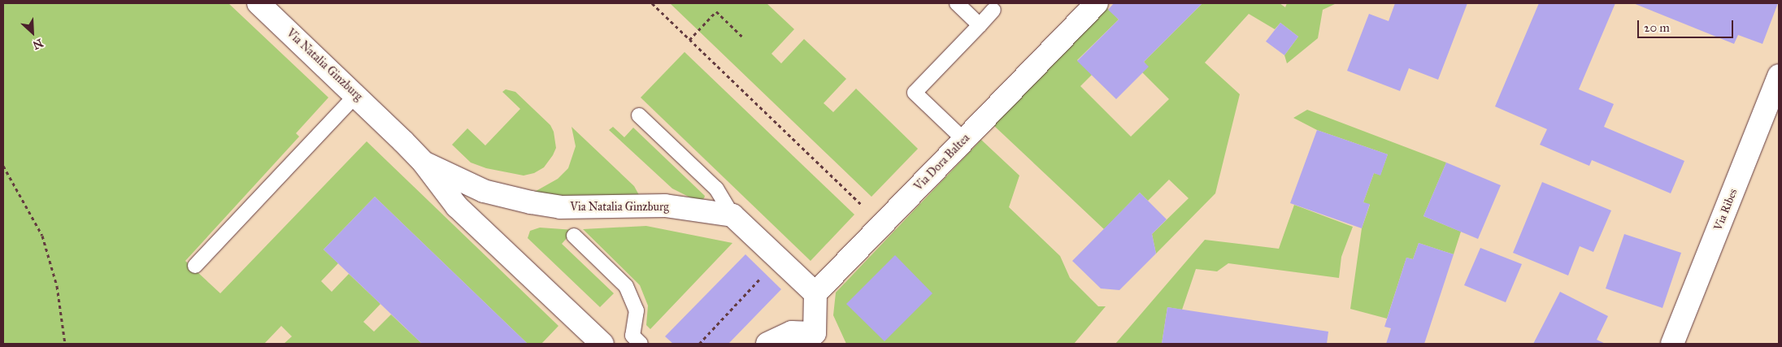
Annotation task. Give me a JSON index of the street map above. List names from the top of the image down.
{
  "streets": {
    "street": ["Via Natalia Ginzburg", "Via Dora Baltea", "Via Ribes"]
  },
  "scale_bar": "20 m",
  "north": "bottom right"
}
